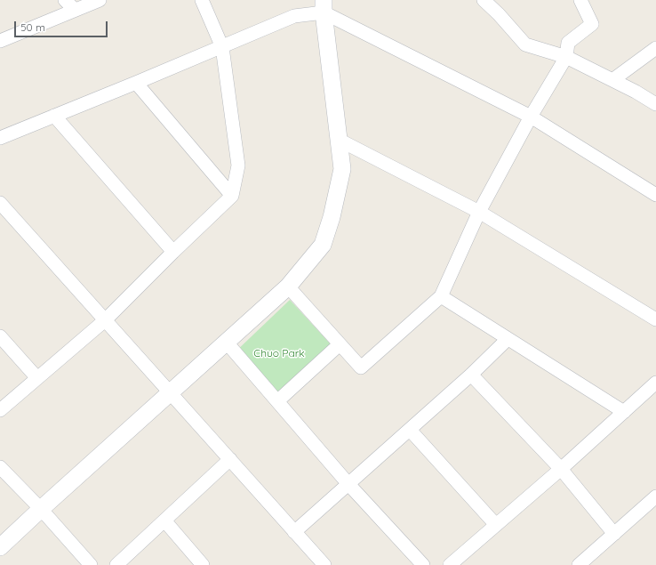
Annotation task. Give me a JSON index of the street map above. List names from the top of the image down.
{
  "parks": ["Chuo Park"],
  "scale_bar": "50 m"
}
